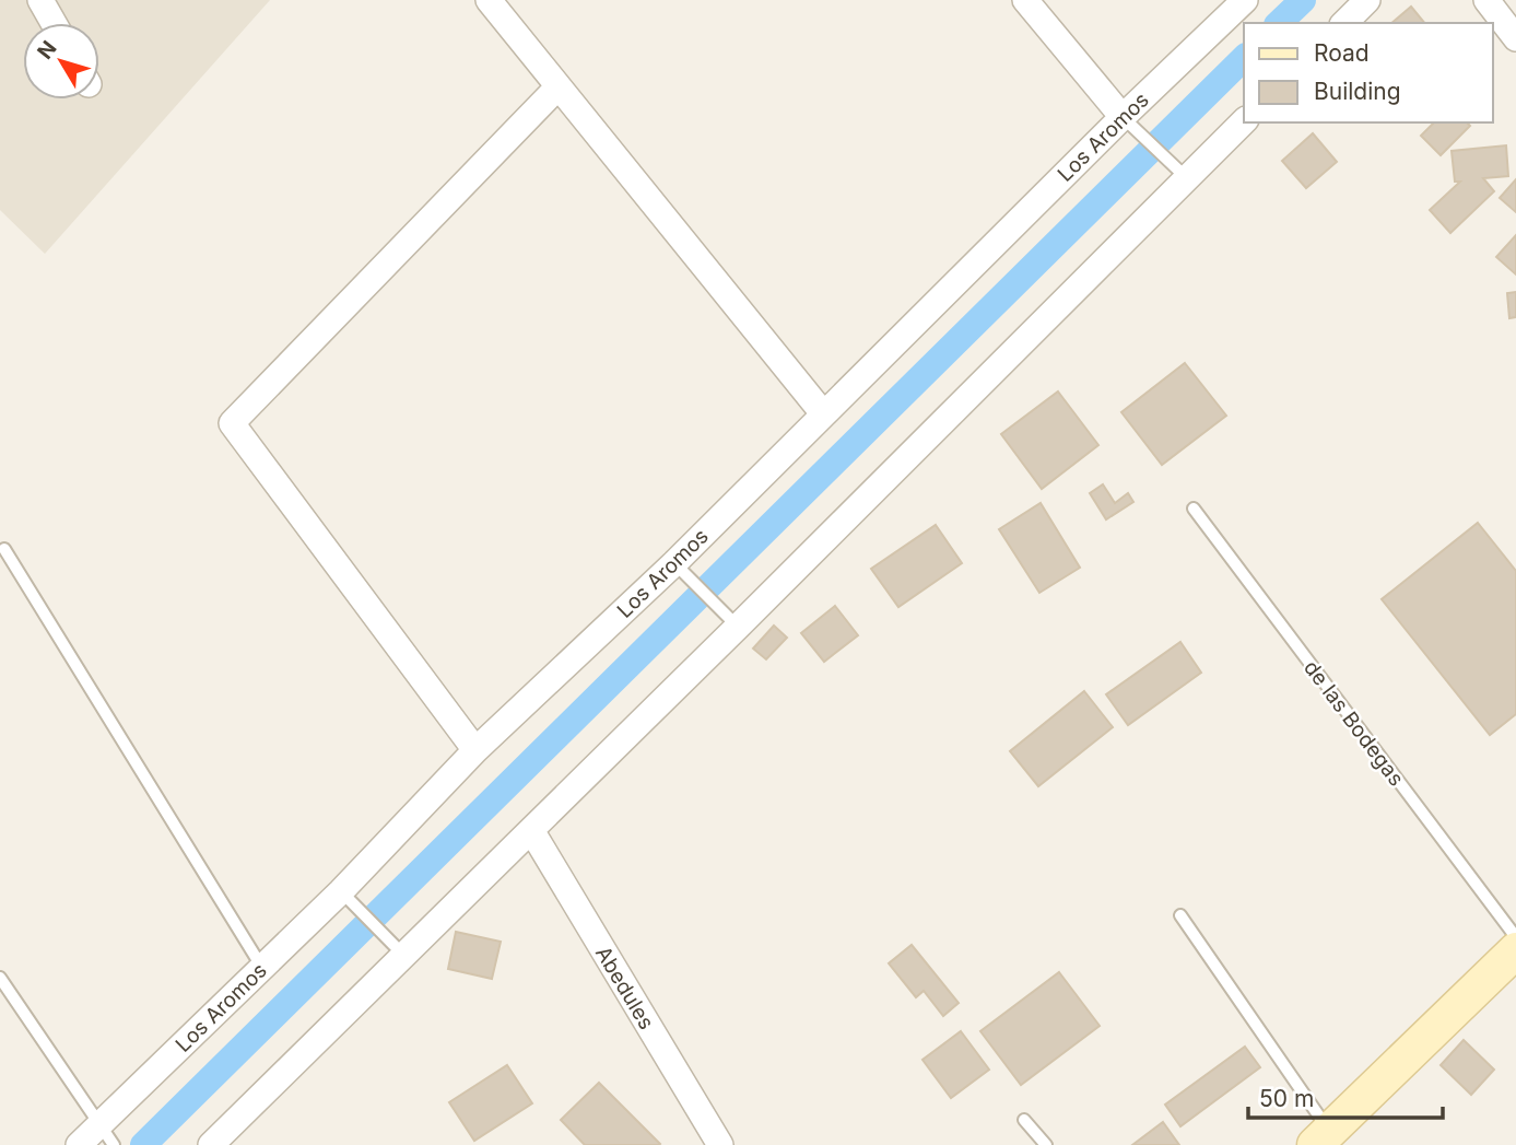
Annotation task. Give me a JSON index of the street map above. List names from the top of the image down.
{
  "streets": {
    "street": ["Los Aromos", "Abedules"],
    "lane": ["de las Bodegas"]
  },
  "legend": ["Road", "Building"],
  "scale_bar": "50 m",
  "north": "top left"
}
